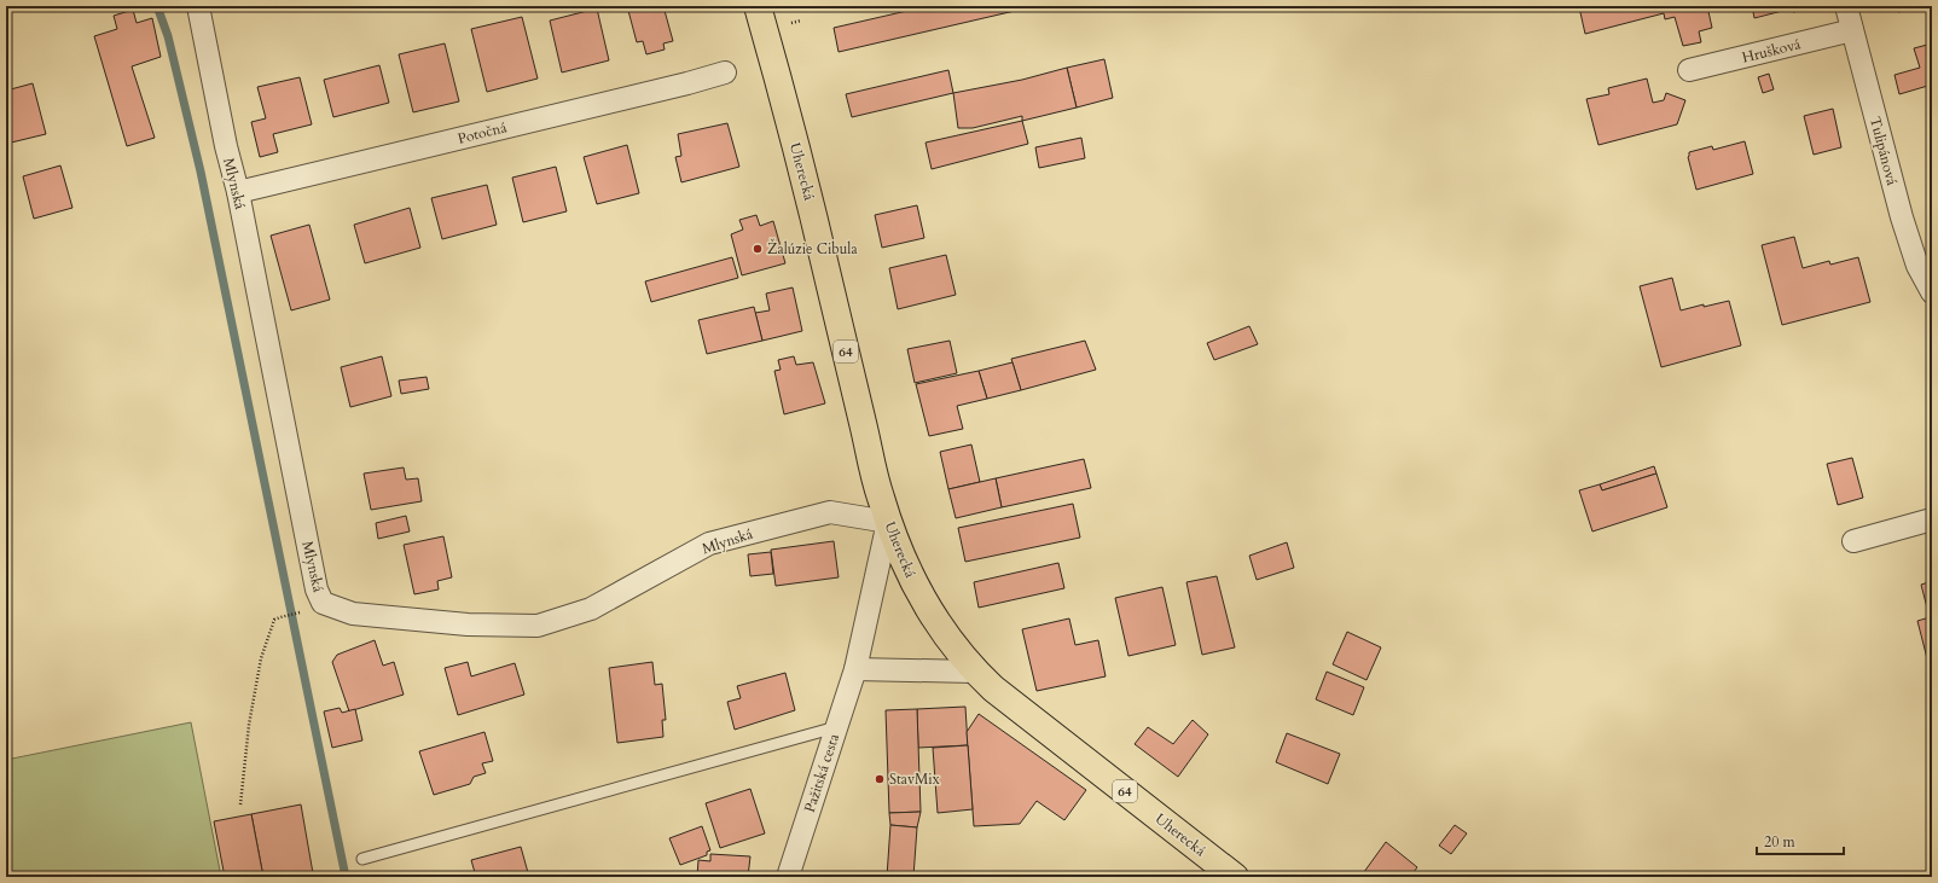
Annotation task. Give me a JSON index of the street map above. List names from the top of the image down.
{
  "streets": {
    "main road": ["Uherecká", "64"],
    "street": [
      "Hrušková",
      "Potočná",
      "Tulipánová",
      "Mlynská",
      "Pažitská cesta"
    ]
  },
  "crossings": [
    ["Hrušková", "Tulipánová"],
    ["Potočná", "Mlynská"],
    ["Uherecká", "Mlynská"],
    ["Uherecká", "Pažitská cesta"],
    ["Mlynská", "Pažitská cesta"]
  ],
  "places": ["Žalúzie Cibula", "StavMix"],
  "scale_bar": "20 m"
}
